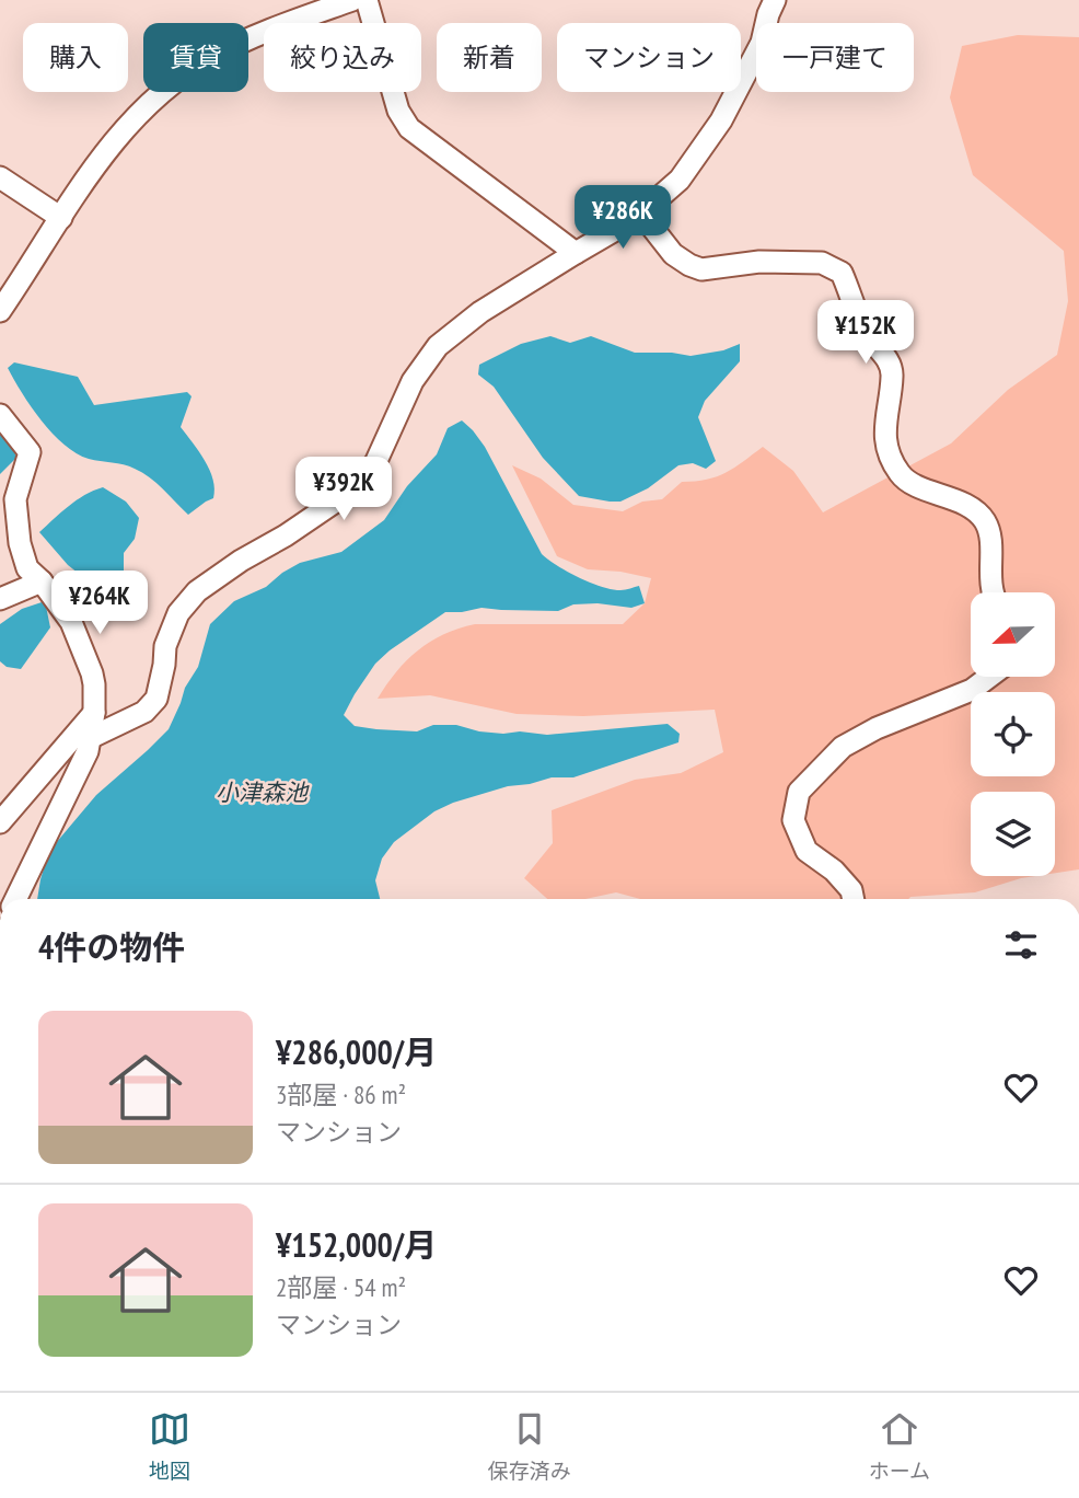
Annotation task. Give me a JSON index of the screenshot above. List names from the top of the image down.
{
  "water": ["小津森池"],
  "north": "left",
  "page": {
    "chip": [
      "購入",
      "賃貸",
      "絞り込み",
      "新着",
      "マンション",
      "一戸建て"
    ],
    "price": [
      "¥286K",
      "¥152K",
      "¥392K",
      "¥264K"
    ],
    "heading": "4件の物件",
    "list": [
      {
        "name": "¥286,000/月",
        "note": "3部屋 · 86 m² · マンション"
      },
      {
        "name": "¥152,000/月",
        "note": "2部屋 · 54 m² · マンション"
      }
    ],
    "tabs": ["地図", "保存済み", "ホーム"]
  }
}
